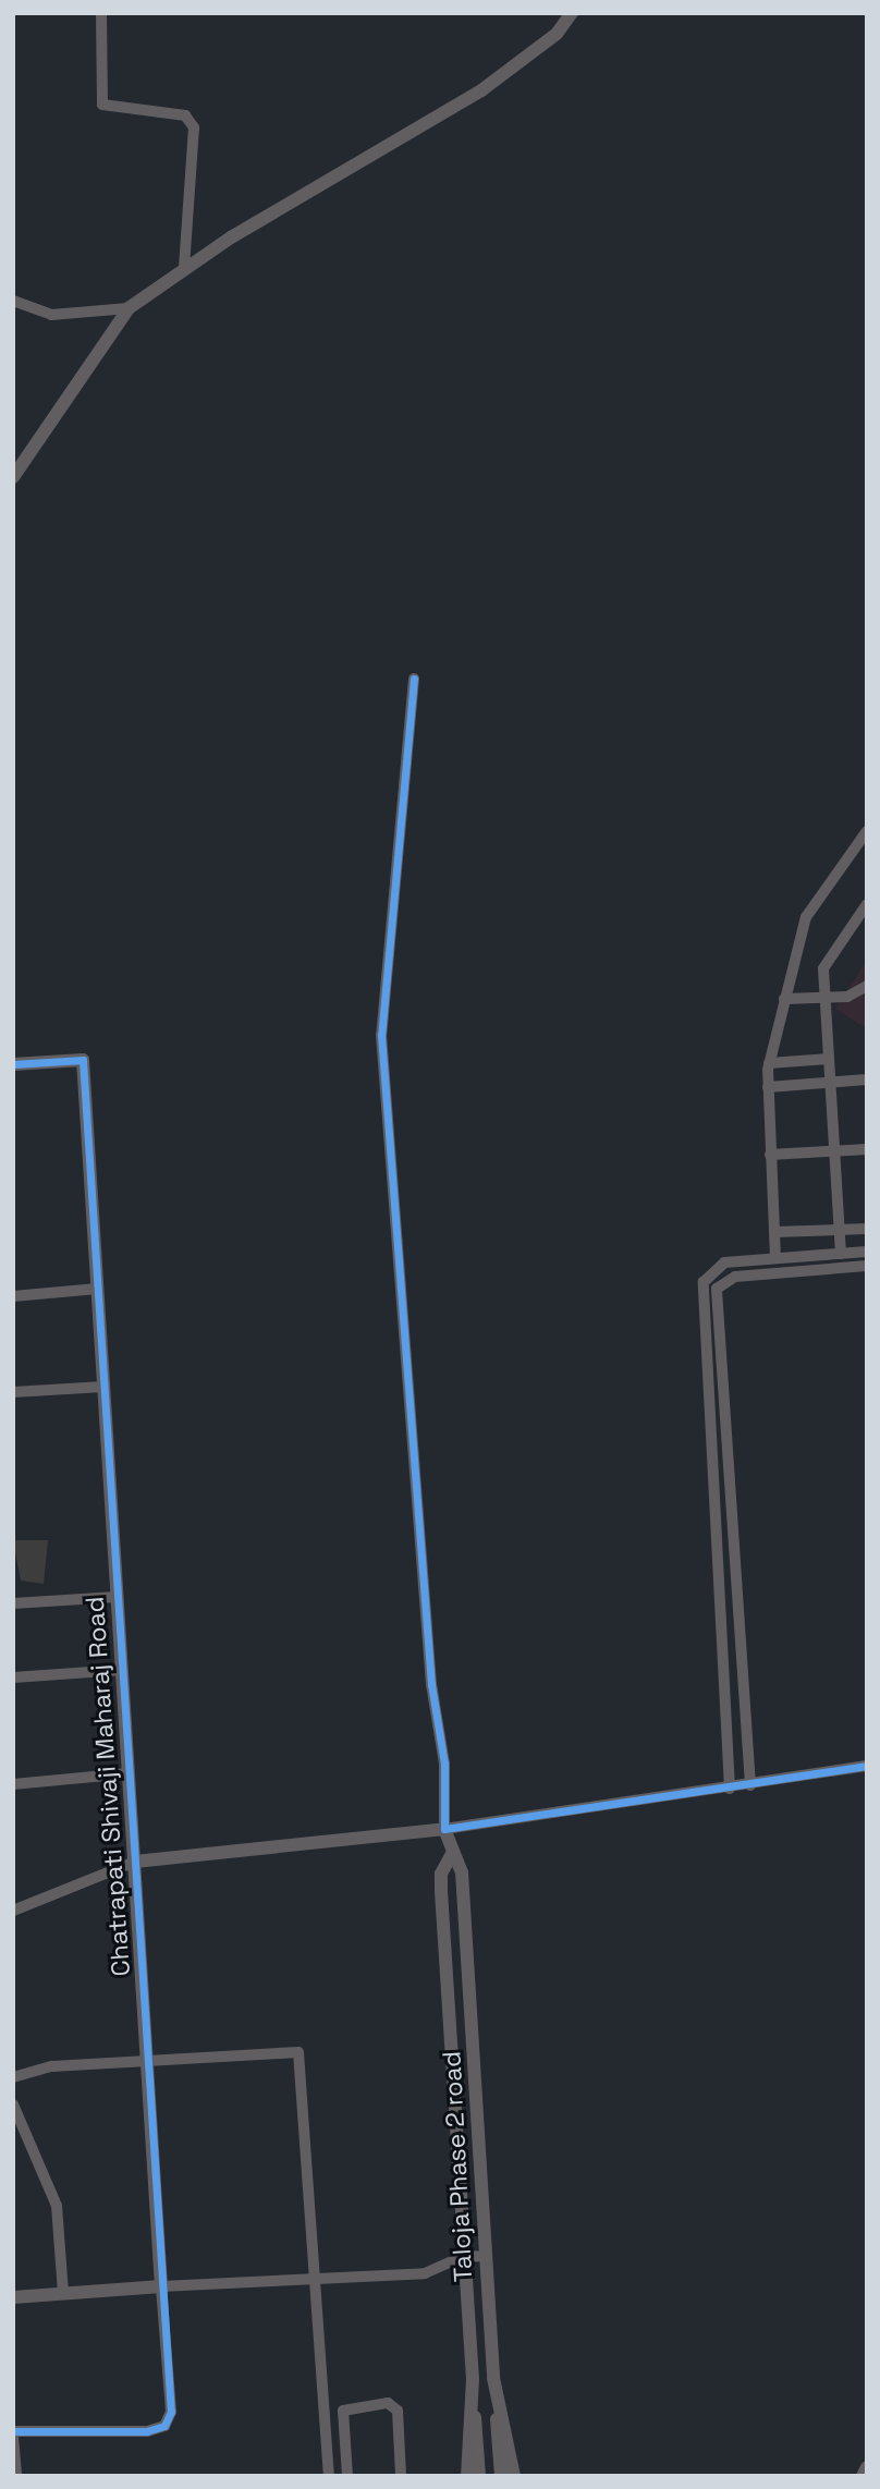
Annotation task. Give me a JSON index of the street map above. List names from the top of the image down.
{
  "streets": {
    "street": ["Chatrapati Shivaji Maharaj Road", "Taloja Phase 2 road"]
  }
}
